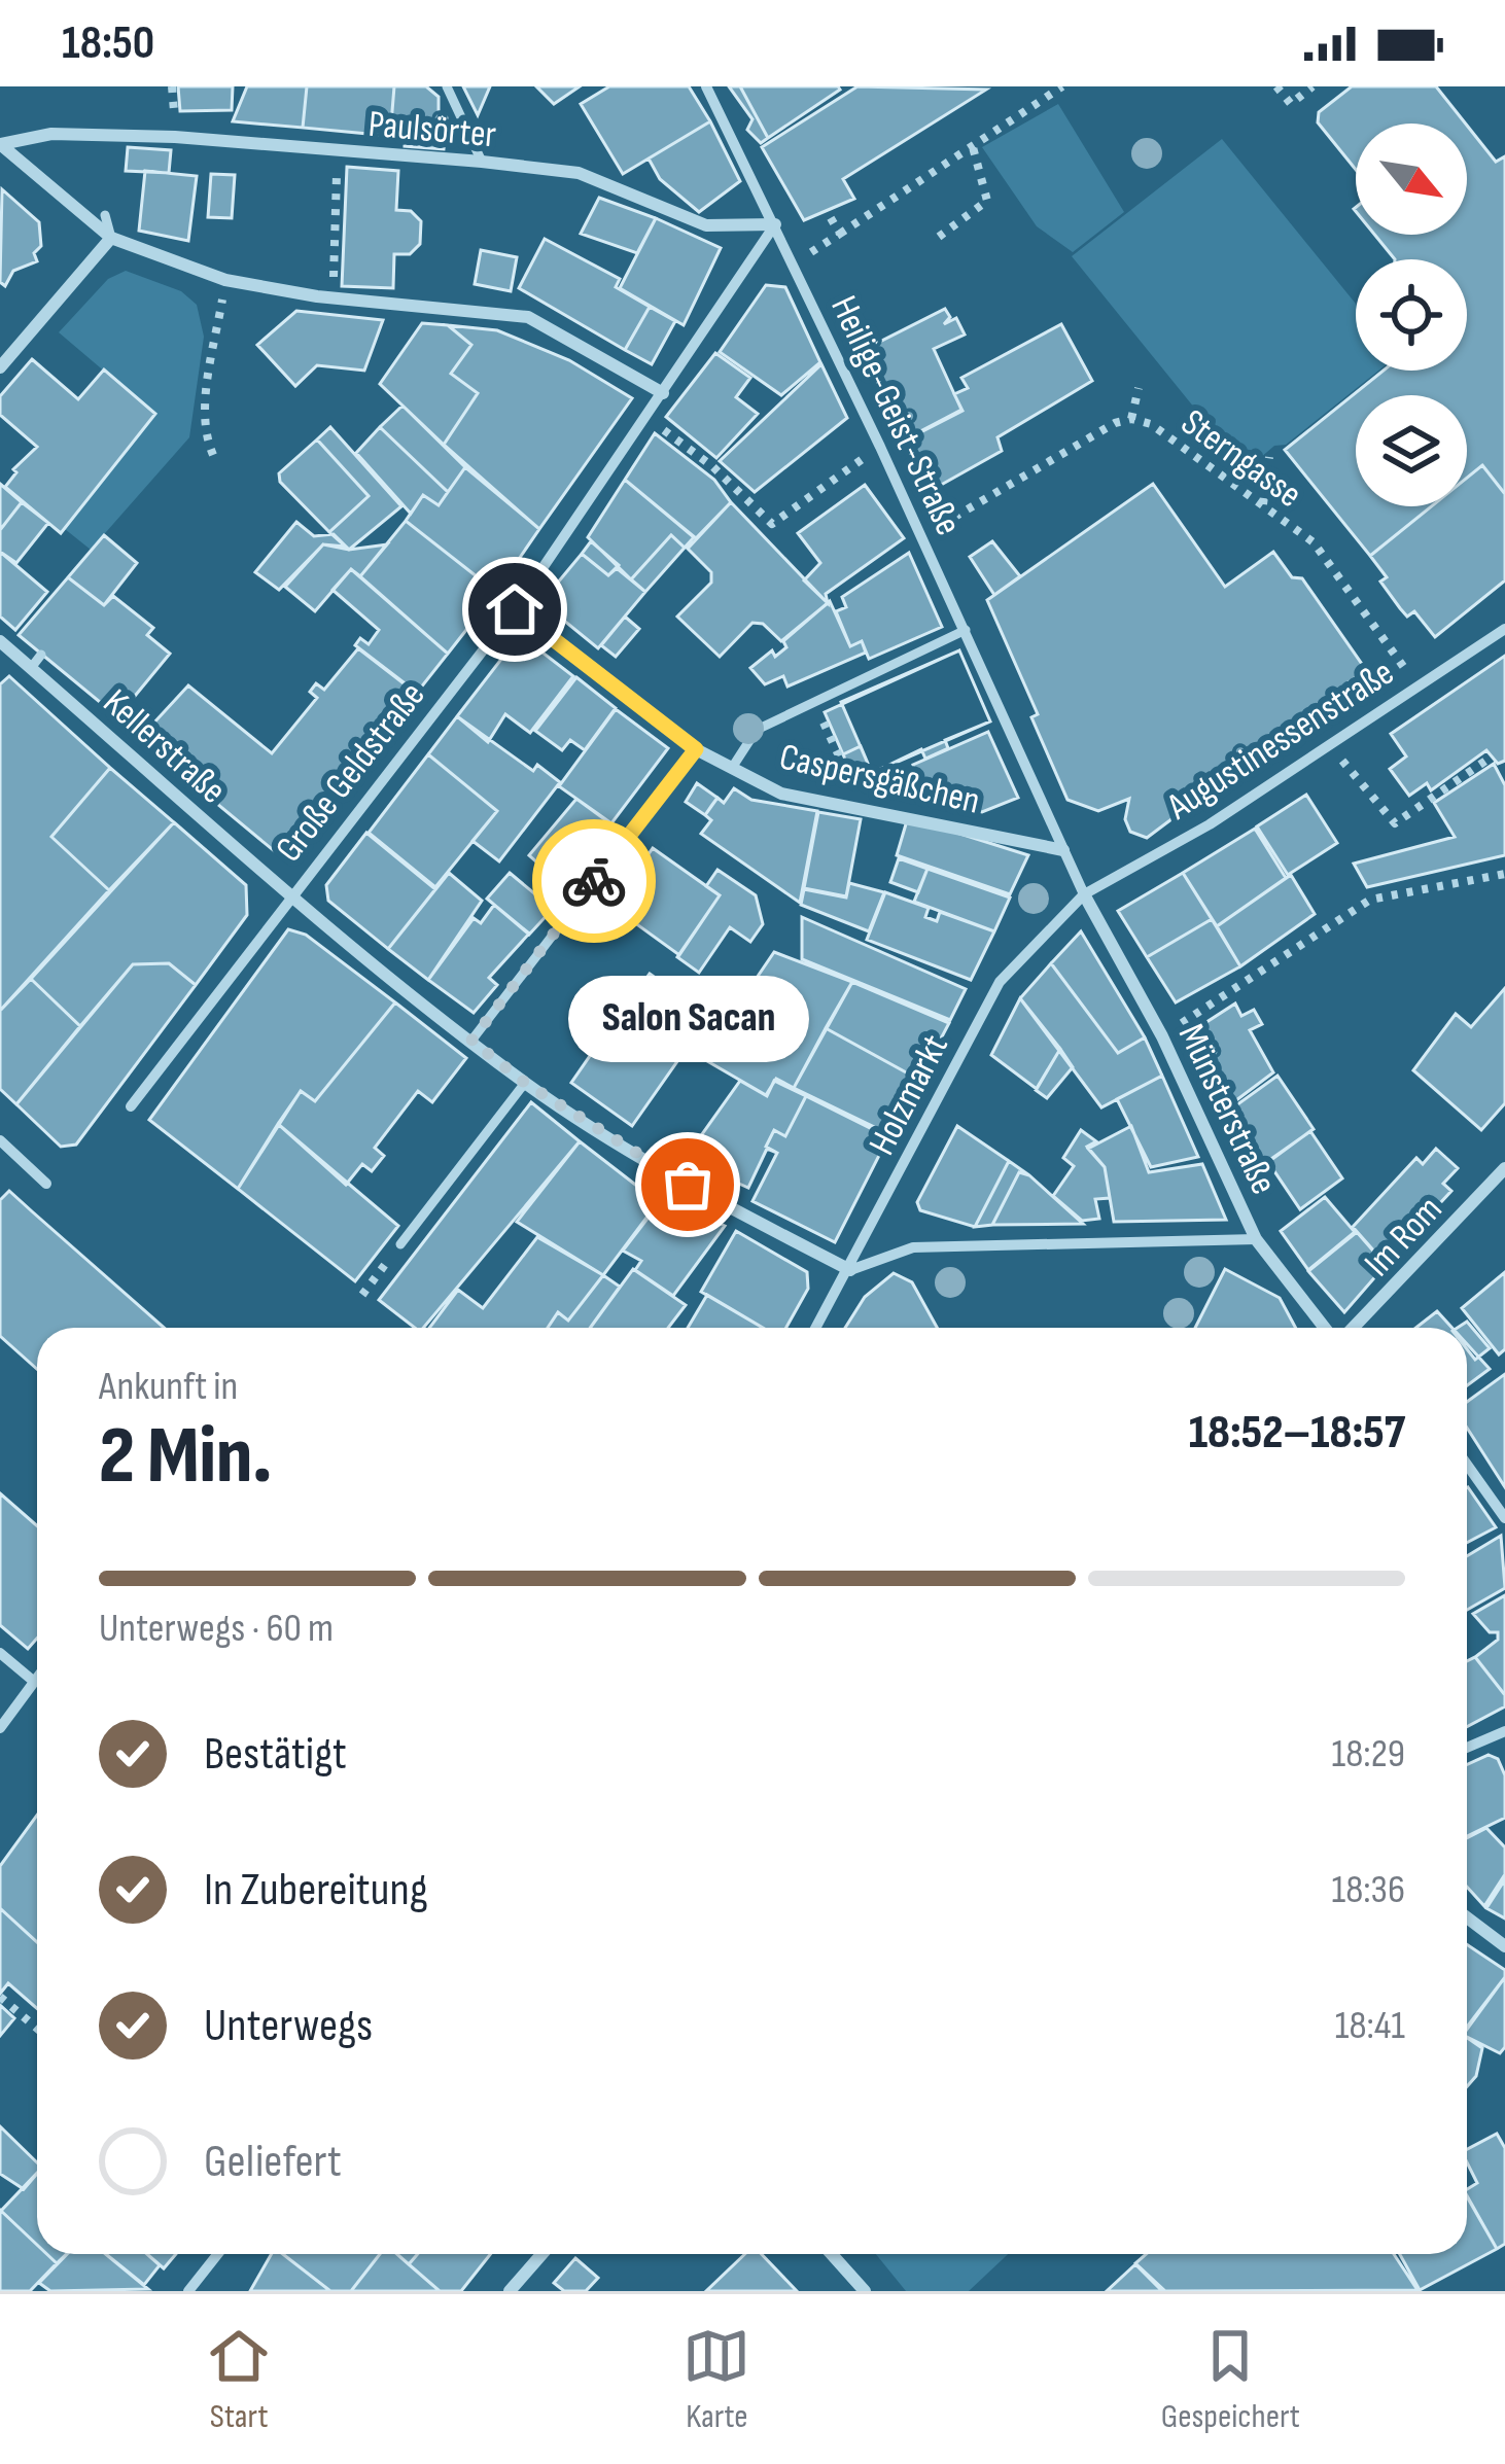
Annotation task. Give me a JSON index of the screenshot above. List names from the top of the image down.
{
  "streets": {
    "street": [
      "Paulsörter",
      "Heilige-Geist-Straße",
      "Augustinessenstraße",
      "Kellerstraße",
      "Große Geldstraße",
      "Caspersgäßchen",
      "Holzmarkt",
      "Münsterstraße",
      "Im Rom"
    ],
    "path": ["Sterngasse"]
  },
  "crossings": [
    ["Paulsörter", "Heilige-Geist-Straße"],
    ["Paulsörter", "Große Geldstraße"],
    ["Heilige-Geist-Straße", "Sterngasse"],
    ["Heilige-Geist-Straße", "Augustinessenstraße"],
    ["Heilige-Geist-Straße", "Große Geldstraße"],
    ["Heilige-Geist-Straße", "Caspersgäßchen"],
    ["Heilige-Geist-Straße", "Holzmarkt"],
    ["Heilige-Geist-Straße", "Münsterstraße"],
    ["Sterngasse", "Augustinessenstraße"],
    ["Augustinessenstraße", "Holzmarkt"],
    ["Augustinessenstraße", "Münsterstraße"],
    ["Kellerstraße", "Große Geldstraße"],
    ["Kellerstraße", "Holzmarkt"],
    ["Große Geldstraße", "Caspersgäßchen"],
    ["Holzmarkt", "Münsterstraße"]
  ],
  "places": ["Salon Sacan"],
  "north": "bottom right",
  "page": {
    "status": "18:50",
    "bubble": "Salon Sacan",
    "heading": ["2 Min.", "Ankunft in", "18:52–18:57"],
    "bar": "Unterwegs · 60 m",
    "list": [
      ["Bestätigt", "18:29"],
      ["In Zubereitung", "18:36"],
      ["Unterwegs", "18:41"],
      "Geliefert"
    ],
    "tabs": ["Start", "Karte", "Gespeichert"]
  }
}
